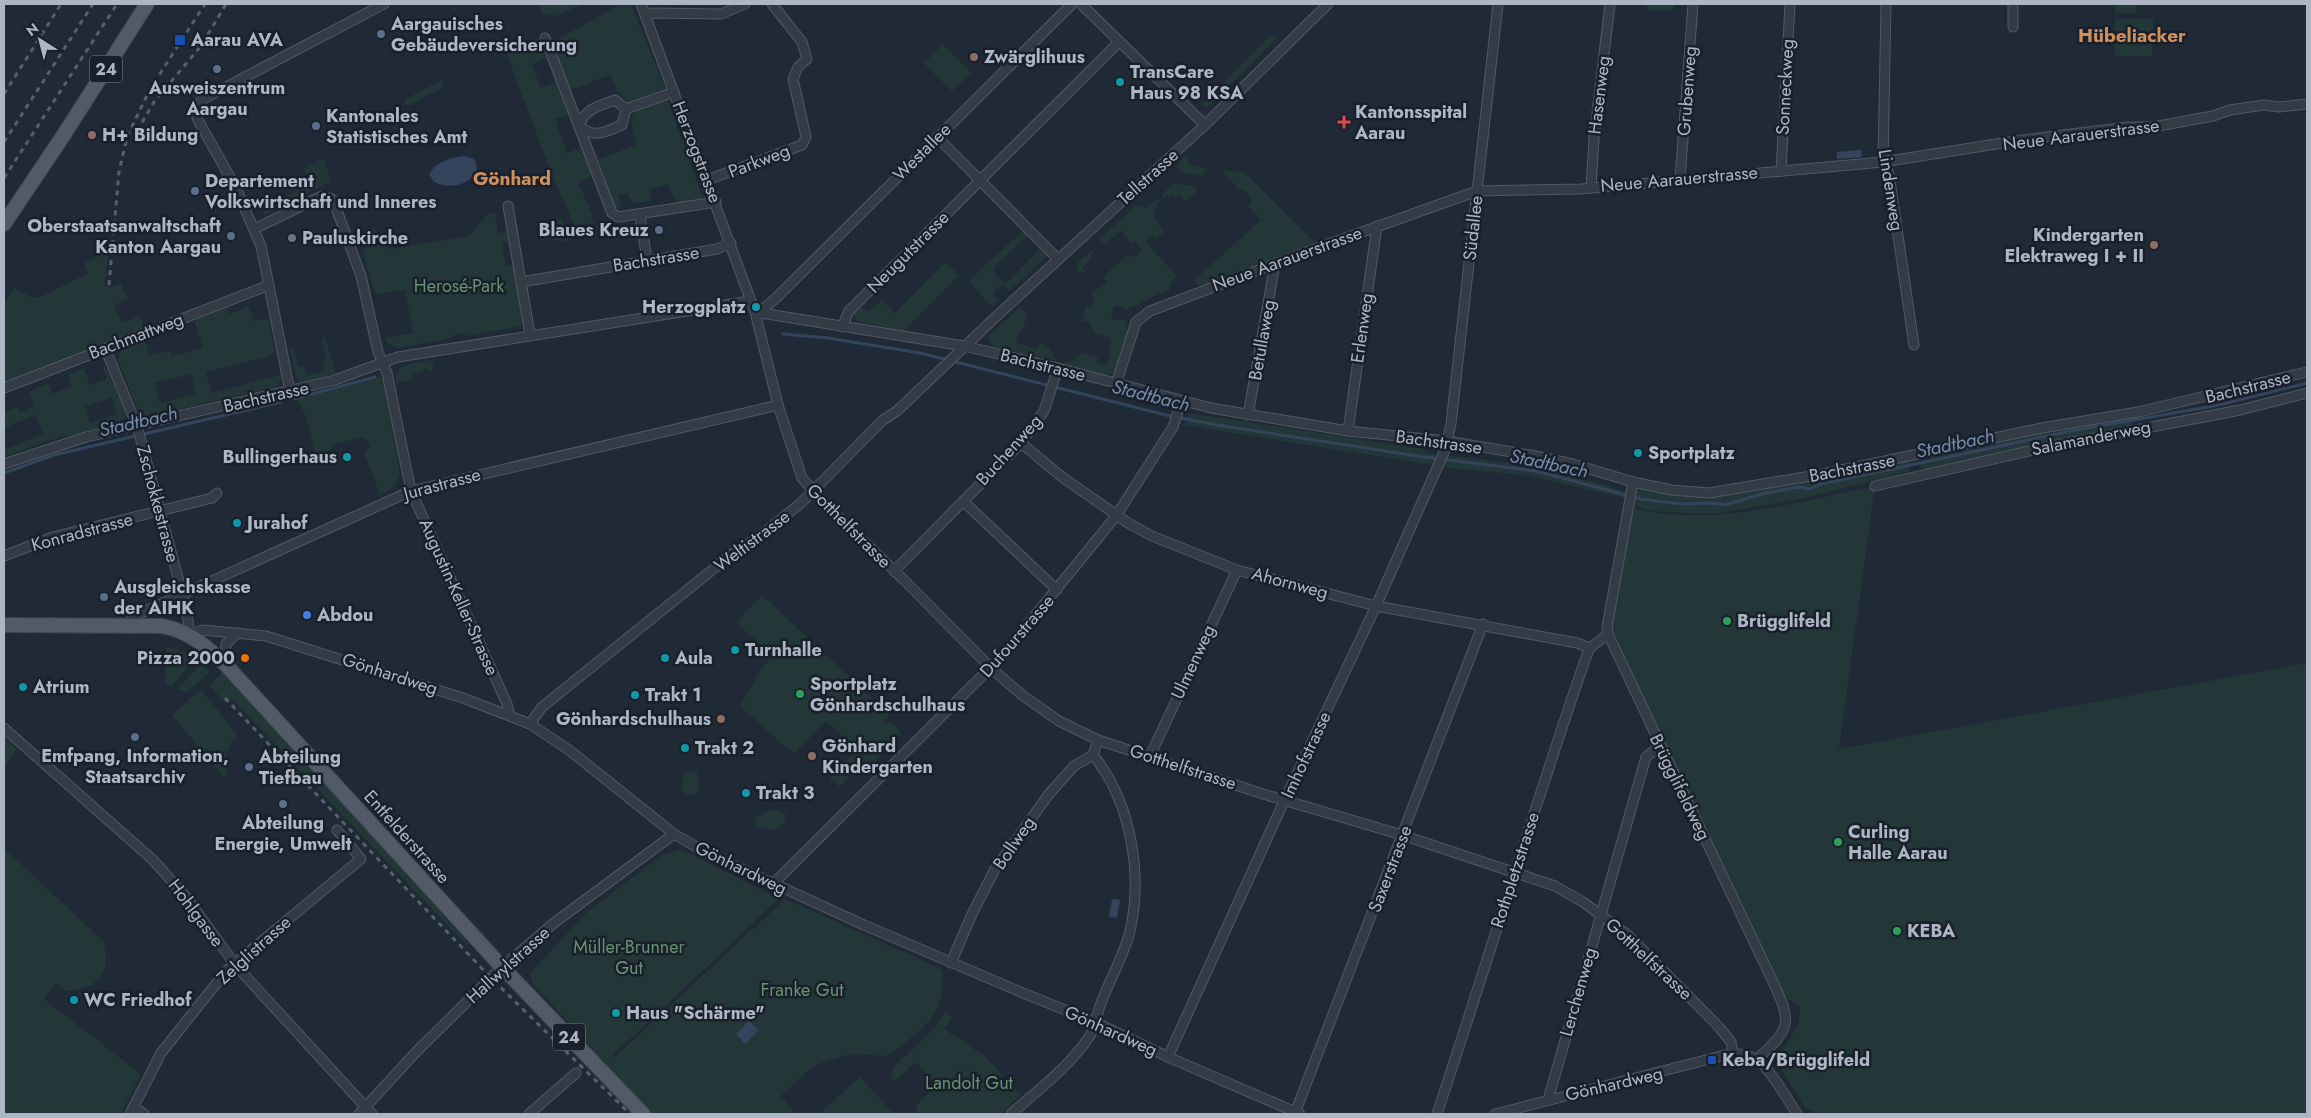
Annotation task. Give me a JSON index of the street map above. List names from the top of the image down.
{
  "streets": {
    "main road": ["24", "Entfelderstrasse"],
    "street": [
      "Sonneckweg",
      "Grubenweg",
      "Hasenweg",
      "Neue Aarauerstrasse",
      "Herzogstrasse",
      "Westallee",
      "Parkweg",
      "Tellstrasse",
      "Lindenweg",
      "Südallee",
      "Neugutstrasse",
      "Bachstrasse",
      "Erlenweg",
      "Bachmattweg",
      "Betullaweg",
      "Salamanderweg",
      "Buchenweg",
      "Jurastrasse",
      "Zschokkestrasse",
      "Gotthelfstrasse",
      "Konradstrasse",
      "Weltistrasse",
      "Ahornweg",
      "Augustin-Keller-Strasse",
      "Dufourstrasse",
      "Ulmenweg",
      "Gönhardweg",
      "Imhofstrasse",
      "Brügglifeldweg",
      "Bollweg",
      "Saxerstrasse",
      "Rothpletzstrasse",
      "Hohlgasse",
      "Zelglistrasse",
      "Hallwylstrasse",
      "Lerchenweg"
    ]
  },
  "crossings": [
    ["Sonneckweg", "Neue Aarauerstrasse"],
    ["Grubenweg", "Neue Aarauerstrasse"],
    ["Hasenweg", "Neue Aarauerstrasse"],
    ["Neue Aarauerstrasse", "Lindenweg"],
    ["Neue Aarauerstrasse", "Südallee"],
    ["Neue Aarauerstrasse", "Bachstrasse"],
    ["Neue Aarauerstrasse", "Erlenweg"],
    ["Neue Aarauerstrasse", "Betullaweg"],
    ["Herzogstrasse", "Parkweg"],
    ["Herzogstrasse", "Bachstrasse"],
    ["Westallee", "Bachstrasse"],
    ["Westallee", "Gotthelfstrasse"],
    ["Tellstrasse", "Bachstrasse"],
    ["Tellstrasse", "Weltistrasse"],
    ["Südallee", "Bachstrasse"],
    ["Südallee", "Imhofstrasse"],
    ["Neugutstrasse", "Bachstrasse"],
    ["Bachstrasse", "Erlenweg"],
    ["Bachstrasse", "Betullaweg"],
    ["Bachstrasse", "Buchenweg"],
    ["Bachstrasse", "Zschokkestrasse"],
    ["Bachstrasse", "Gotthelfstrasse"],
    ["Bachstrasse", "Weltistrasse"],
    ["Bachstrasse", "Augustin-Keller-Strasse"],
    ["Bachstrasse", "Dufourstrasse"],
    ["Bachmattweg", "Zschokkestrasse"],
    ["Buchenweg", "Gotthelfstrasse"],
    ["Buchenweg", "Ahornweg"],
    ["Buchenweg", "Dufourstrasse"],
    ["Jurastrasse", "Zschokkestrasse"],
    ["Jurastrasse", "Gotthelfstrasse"],
    ["Jurastrasse", "Augustin-Keller-Strasse"],
    ["Jurastrasse", "Entfelderstrasse"],
    ["Zschokkestrasse", "Konradstrasse"],
    ["Zschokkestrasse", "Gönhardweg"],
    ["Zschokkestrasse", "Entfelderstrasse"],
    ["Gotthelfstrasse", "Weltistrasse"],
    ["Gotthelfstrasse", "Dufourstrasse"],
    ["Gotthelfstrasse", "Ulmenweg"],
    ["Gotthelfstrasse", "Gönhardweg"],
    ["Gotthelfstrasse", "Imhofstrasse"],
    ["Gotthelfstrasse", "Saxerstrasse"],
    ["Gotthelfstrasse", "Rothpletzstrasse"],
    ["Gotthelfstrasse", "Lerchenweg"],
    ["Weltistrasse", "Gönhardweg"],
    ["Ahornweg", "Dufourstrasse"],
    ["Ahornweg", "Ulmenweg"],
    ["Ahornweg", "Imhofstrasse"],
    ["Ahornweg", "Saxerstrasse"],
    ["Ahornweg", "Rothpletzstrasse"],
    ["Augustin-Keller-Strasse", "Gönhardweg"],
    ["Dufourstrasse", "Gönhardweg"],
    ["Gönhardweg", "Imhofstrasse"],
    ["Gönhardweg", "Entfelderstrasse"],
    ["Gönhardweg", "Bollweg"],
    ["Gönhardweg", "Saxerstrasse"],
    ["Gönhardweg", "Hallwylstrasse"],
    ["Gönhardweg", "Lerchenweg"],
    ["Brügglifeldweg", "Lerchenweg"],
    ["Entfelderstrasse", "Hallwylstrasse"],
    ["Hohlgasse", "Zelglistrasse"],
    ["Hohlgasse", "Hallwylstrasse"]
  ],
  "districts": ["Hübeliacker", "Gönhard"],
  "water": ["Stadtbach"],
  "parks": [
    "Herosé-Park",
    "Müller-Brunner Gut",
    "Franke Gut",
    "Landolt Gut"
  ],
  "places": {
    "other": [
      "Aargauisches Gebäudeversicherung",
      "Zwärglihuus",
      "Ausweiszentrum Aargau",
      "TransCare Haus 98 KSA",
      "Kantonales Statistisches Amt",
      "H+ Bildung",
      "Departement Volkswirtschaft und Inneres",
      "Blaues Kreuz",
      "Oberstaatsanwaltschaft Kanton Aargau",
      "Pauluskirche",
      "Kindergarten Elektraweg I + II",
      "Herzogplatz",
      "Sportplatz",
      "Bullingerhaus",
      "Jurahof",
      "Ausgleichskasse der AIHK",
      "Abdou",
      "Brügglifeld",
      "Turnhalle",
      "Pizza 2000",
      "Aula",
      "Atrium",
      "Sportplatz Gönhardschulhaus",
      "Trakt 1",
      "Gönhardschulhaus",
      "Emfpang, Information, Staatsarchiv",
      "Trakt 2",
      "Gönhard Kindergarten",
      "Abteilung Tiefbau",
      "Trakt 3",
      "Abteilung Energie, Umwelt",
      "Curling Halle Aarau",
      "KEBA",
      "WC Friedhof",
      "Haus \"Schärme\""
    ],
    "transit": ["Aarau AVA", "Keba/Brügglifeld"],
    "health": ["Kantonsspital Aarau"]
  },
  "north": "top left"
}
